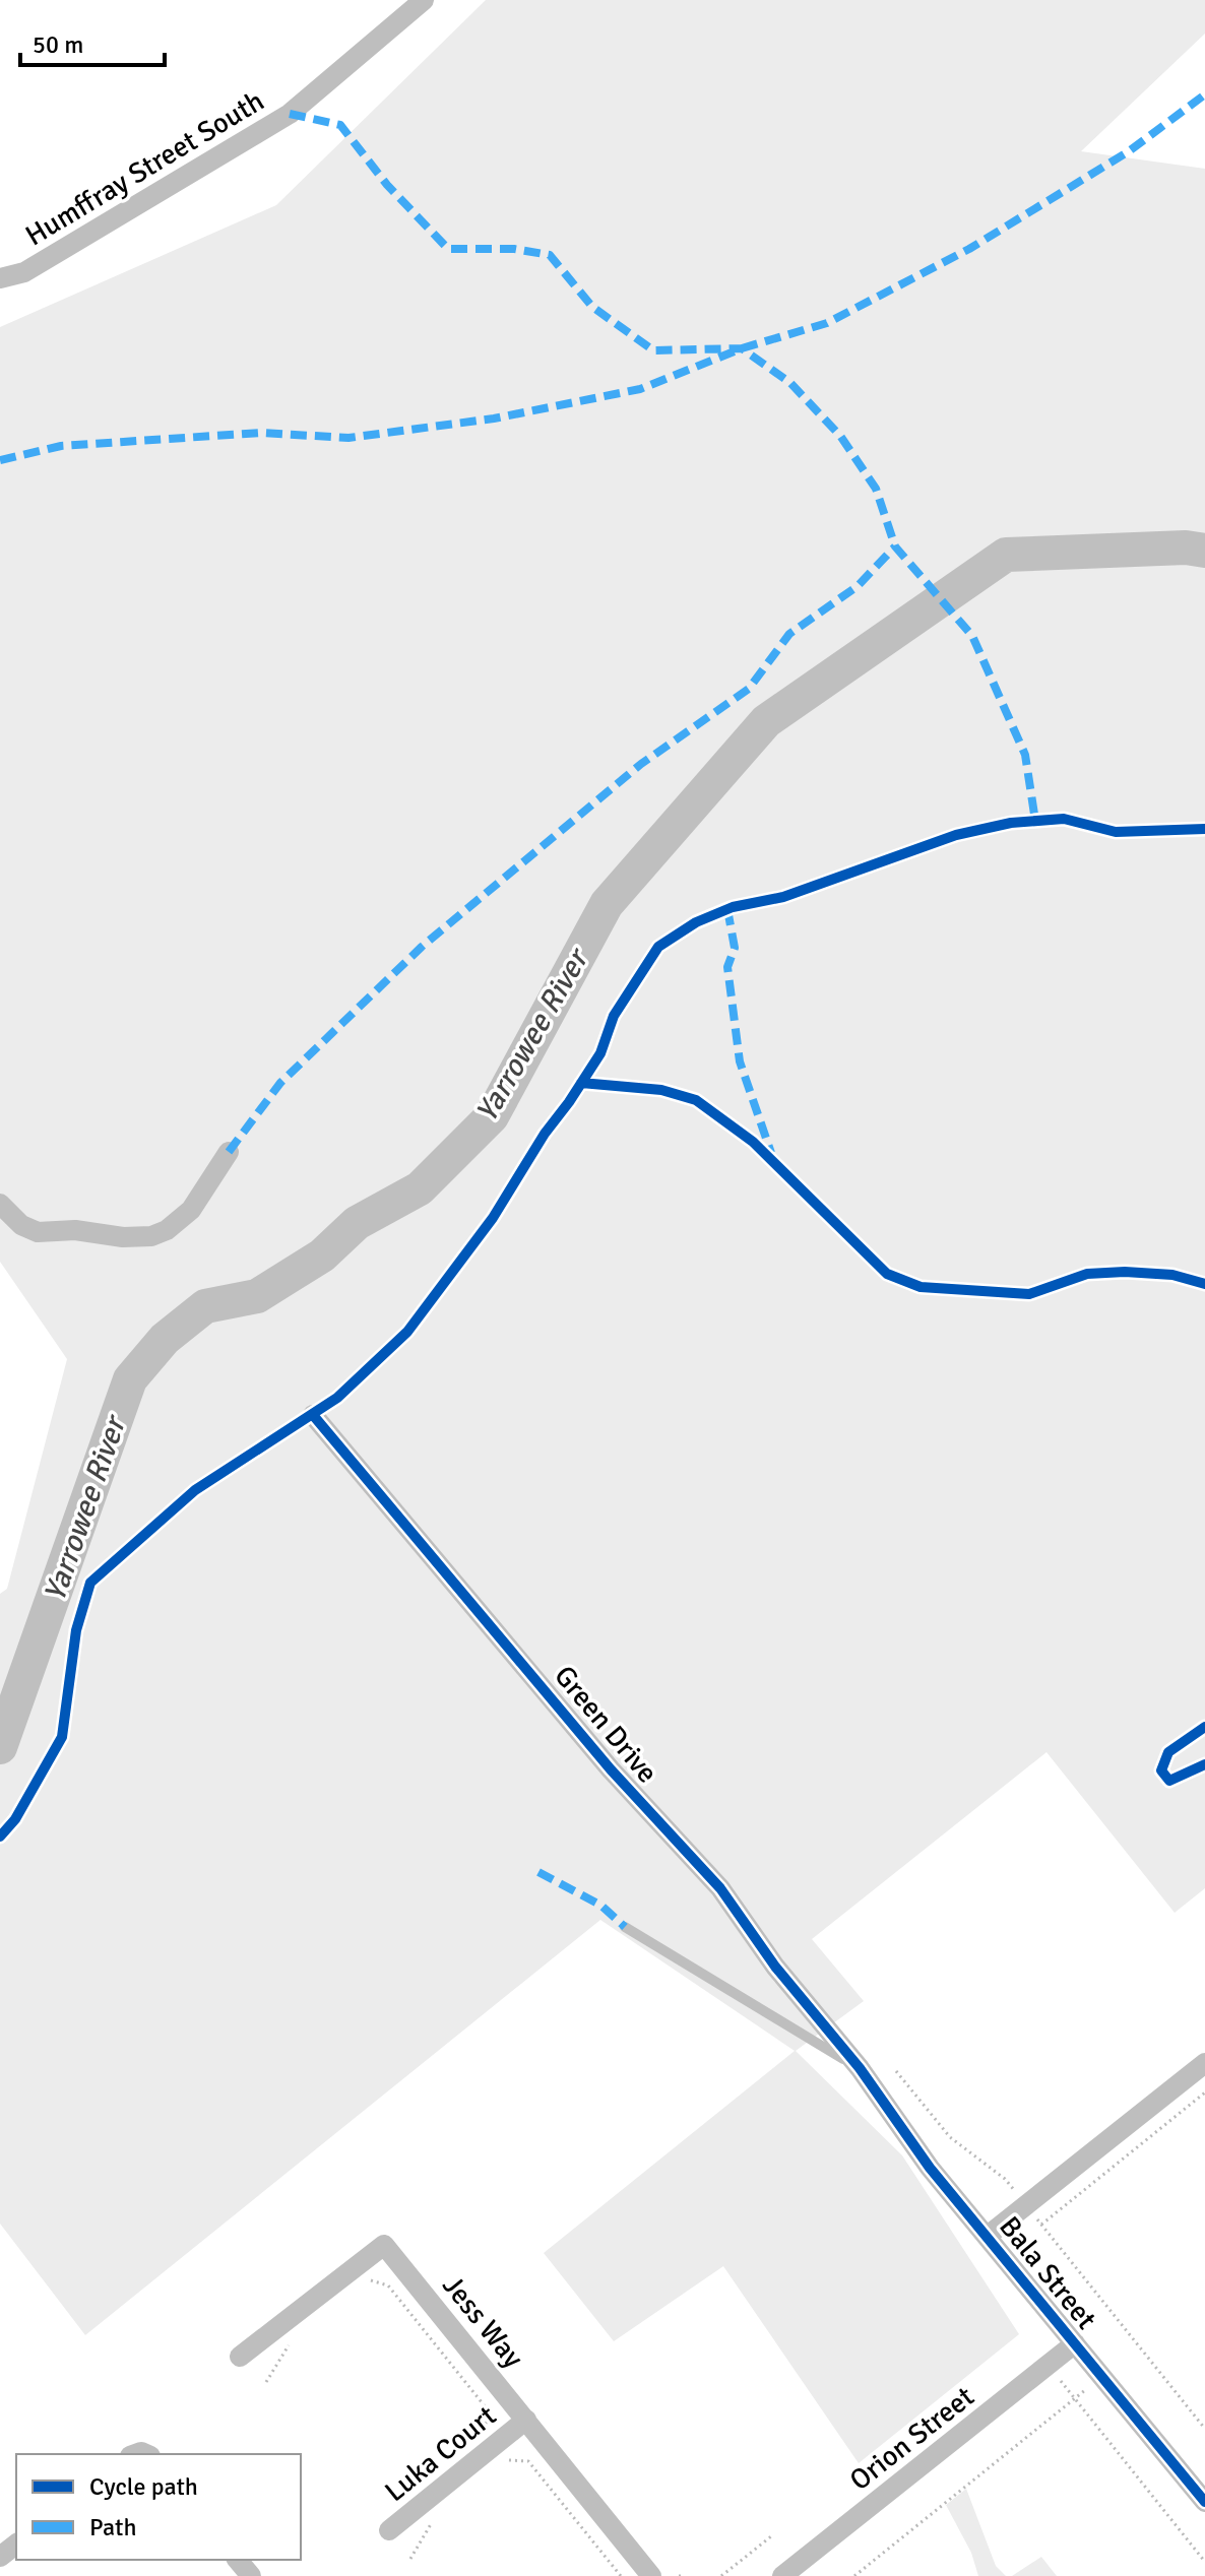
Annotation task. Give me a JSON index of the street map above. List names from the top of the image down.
{
  "streets": {
    "street": [
      "Humffray Street South",
      "Green Drive",
      "Bala Street",
      "Jess Way",
      "Orion Street",
      "Luka Court"
    ]
  },
  "crossings": [
    ["Green Drive", "Bala Street"],
    ["Bala Street", "Orion Street"],
    ["Jess Way", "Luka Court"]
  ],
  "water": ["Yarrowee River"],
  "legend": ["Cycle path", "Path"],
  "scale_bar": "50 m"
}
